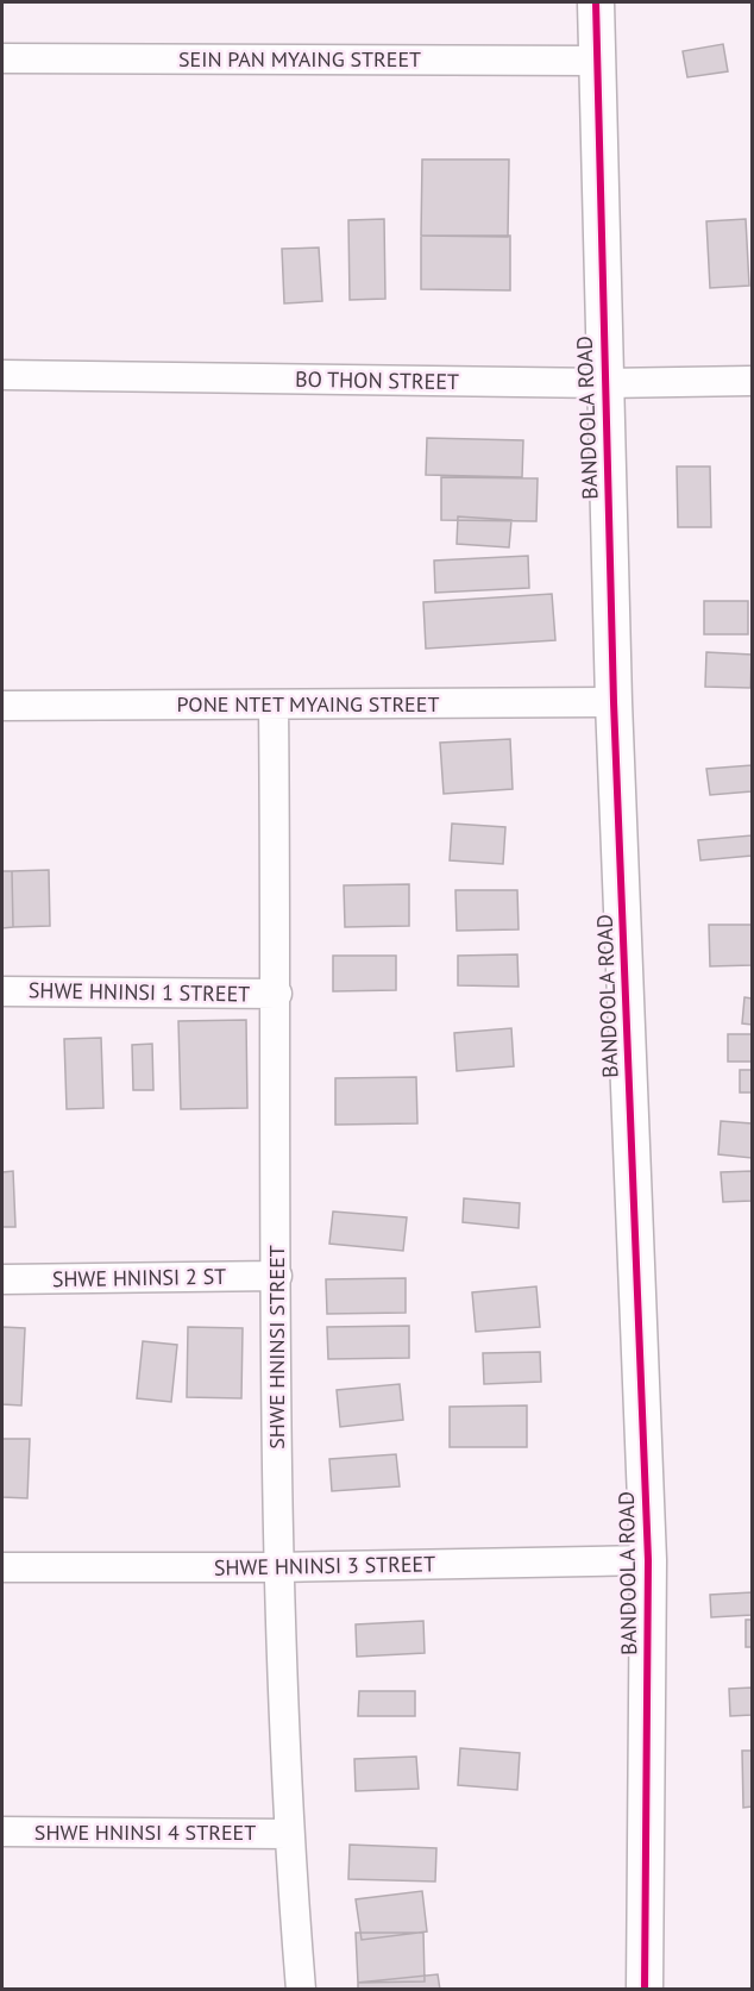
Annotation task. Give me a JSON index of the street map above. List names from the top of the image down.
{
  "streets": {
    "street": [
      "SEIN PAN MYAING STREET",
      "BO THON STREET",
      "BANDOOLA ROAD",
      "PONE NTET MYAING STREET",
      "SHWE HNINSI 1 STREET",
      "SHWE HNINSI 2 ST",
      "SHWE HNINSI STREET",
      "SHWE HNINSI 3 STREET",
      "SHWE HNINSI 4 STREET"
    ]
  },
  "crossings": [
    ["SEIN PAN MYAING STREET", "BANDOOLA ROAD"],
    ["BO THON STREET", "BANDOOLA ROAD"],
    ["BANDOOLA ROAD", "PONE NTET MYAING STREET"],
    ["BANDOOLA ROAD", "SHWE HNINSI 3 STREET"],
    ["PONE NTET MYAING STREET", "SHWE HNINSI STREET"],
    ["SHWE HNINSI 1 STREET", "SHWE HNINSI STREET"],
    ["SHWE HNINSI 2 ST", "SHWE HNINSI STREET"],
    ["SHWE HNINSI STREET", "SHWE HNINSI 3 STREET"],
    ["SHWE HNINSI STREET", "SHWE HNINSI 4 STREET"]
  ]
}
